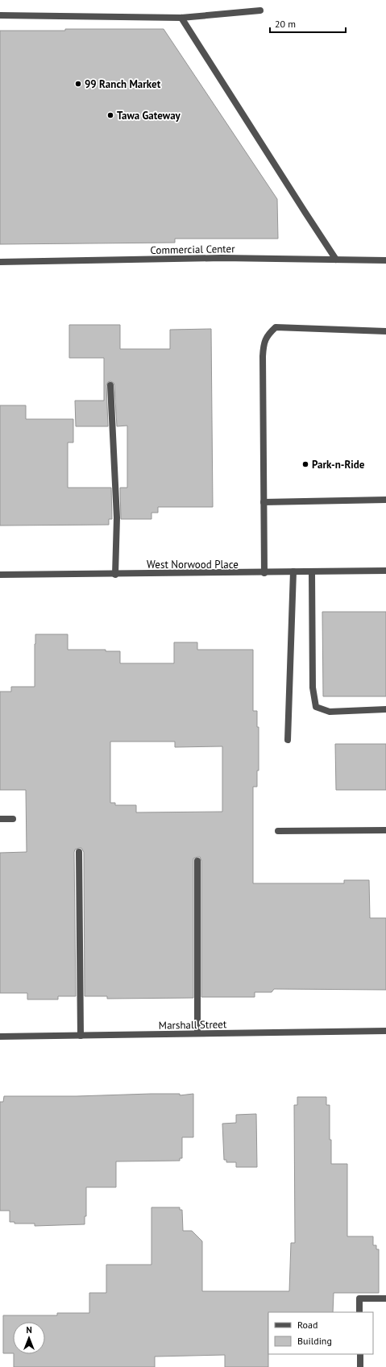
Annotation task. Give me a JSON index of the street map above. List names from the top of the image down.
{
  "streets": {
    "street": ["Commercial Center", "West Norwood Place", "Marshall Street"]
  },
  "places": ["99 Ranch Market", "Tawa Gateway", "Park-n-Ride"],
  "legend": ["Road", "Building"],
  "scale_bar": "20 m",
  "north": "top"
}
